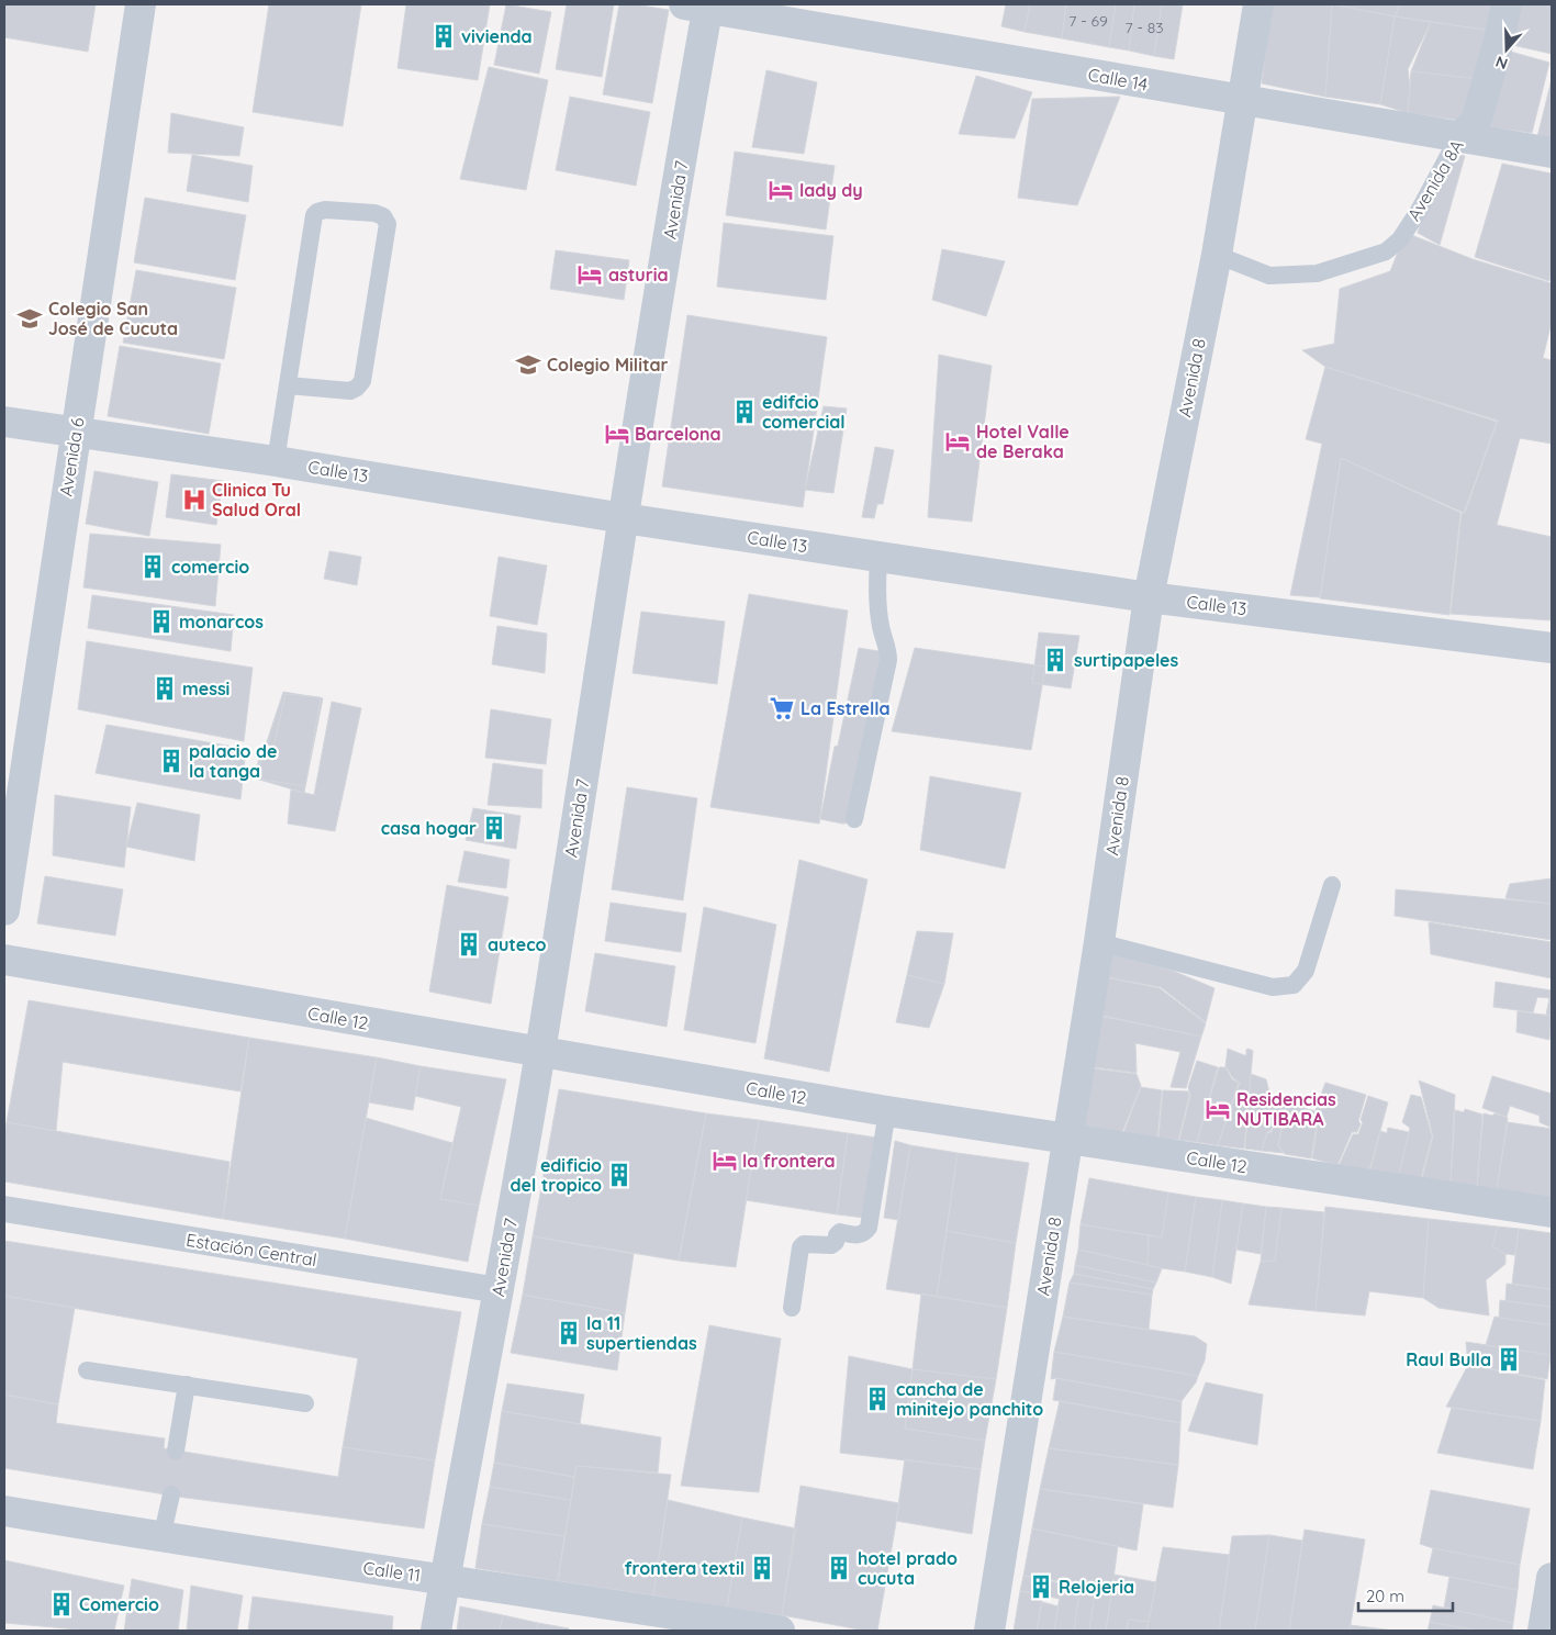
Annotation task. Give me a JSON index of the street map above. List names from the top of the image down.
{
  "streets": {
    "street": [
      "Calle 14",
      "Avenida 8A",
      "Avenida 7",
      "Avenida 8",
      "Avenida 6",
      "Calle 13",
      "Calle 12",
      "Estación Central",
      "Calle 11"
    ]
  },
  "crossings": [
    ["Calle 14", "Avenida 8A"],
    ["Calle 14", "Avenida 7"],
    ["Calle 14", "Avenida 8"],
    ["Avenida 8A", "Avenida 8"],
    ["Avenida 7", "Calle 13"],
    ["Avenida 7", "Calle 12"],
    ["Avenida 7", "Estación Central"],
    ["Avenida 7", "Calle 11"],
    ["Avenida 8", "Calle 13"],
    ["Avenida 8", "Calle 12"],
    ["Avenida 6", "Calle 13"]
  ],
  "places": {
    "building": [
      "vivienda",
      "edifcio comercial",
      "comercio",
      "monarcos",
      "surtipapeles",
      "messi",
      "palacio de la tanga",
      "casa hogar",
      "auteco",
      "edificio del tropico",
      "la 11 supertiendas",
      "Raul Bulla",
      "cancha de minitejo panchito",
      "frontera textil",
      "hotel prado cucuta",
      "Relojeria",
      "Comercio"
    ],
    "hotel": [
      "lady dy",
      "asturia",
      "Barcelona",
      "Hotel Valle de Beraka",
      "Residencias NUTIBARA",
      "la frontera"
    ],
    "school or university": ["Colegio San José de Cucuta", "Colegio Militar"],
    "hospital": ["Clinica Tu Salud Oral"],
    "supermarket": ["La Estrella"]
  },
  "house_numbers": ["7 - 69", "7 - 83"],
  "scale_bar": "20 m",
  "north": "bottom"
}
